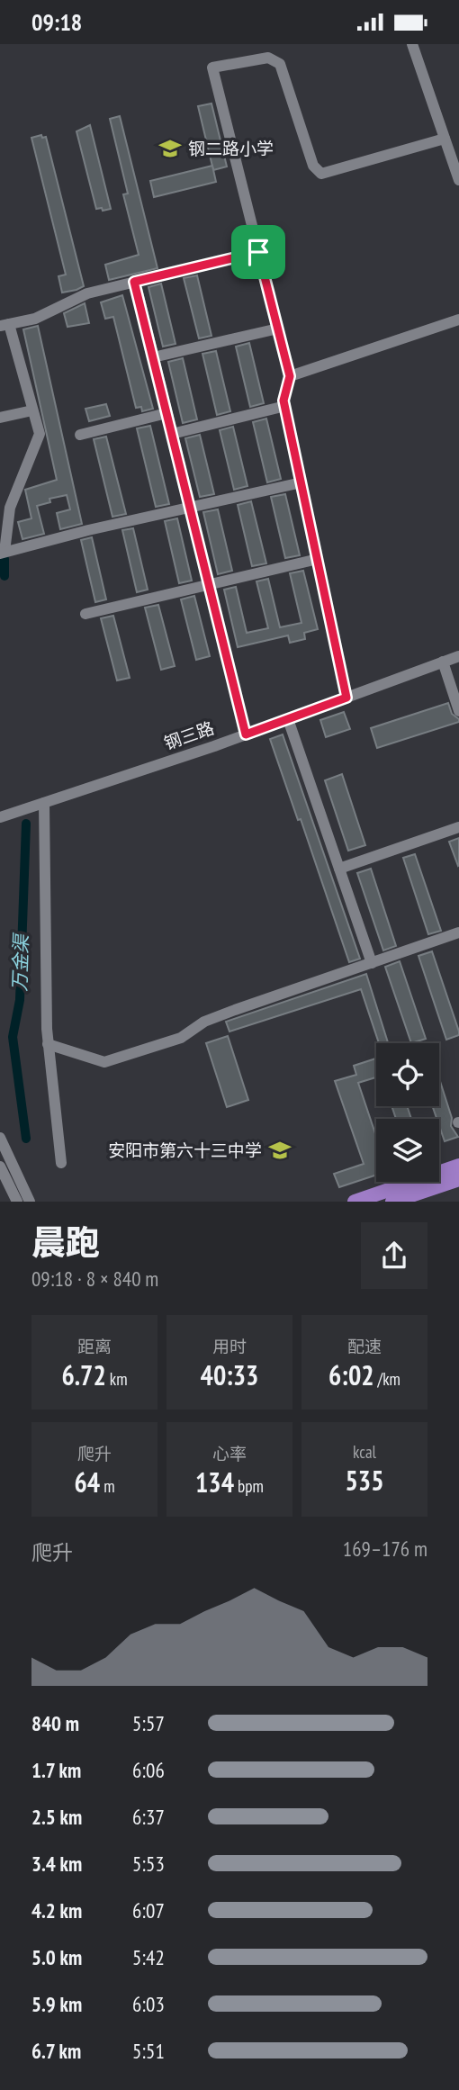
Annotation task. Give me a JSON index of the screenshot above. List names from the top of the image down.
{
  "streets": {
    "street": ["钢三路"]
  },
  "water": ["万金渠"],
  "places": {
    "school or university": ["钢二路小学", "安阳市第六十三中学"]
  },
  "page": {
    "status": "09:18",
    "heading": ["晨跑", "09:18 · 8 × 840 m"],
    "stats": [
      ["距离", "6.72 km"],
      ["用时", "40:33"],
      ["配速", "6:02 /km"],
      ["爬升", "64 m"],
      ["心率", "134 bpm"],
      ["kcal", "535"]
    ],
    "chart": ["爬升", "169–176 m"],
    "list": [
      {
        "name": "840 m",
        "note": "5:57"
      },
      {
        "name": "1.7 km",
        "note": "6:06"
      },
      {
        "name": "2.5 km",
        "note": "6:37"
      },
      {
        "name": "3.4 km",
        "note": "5:53"
      },
      {
        "name": "4.2 km",
        "note": "6:07"
      },
      {
        "name": "5.0 km",
        "note": "5:42"
      },
      {
        "name": "5.9 km",
        "note": "6:03"
      },
      {
        "name": "6.7 km",
        "note": "5:51"
      }
    ]
  }
}
